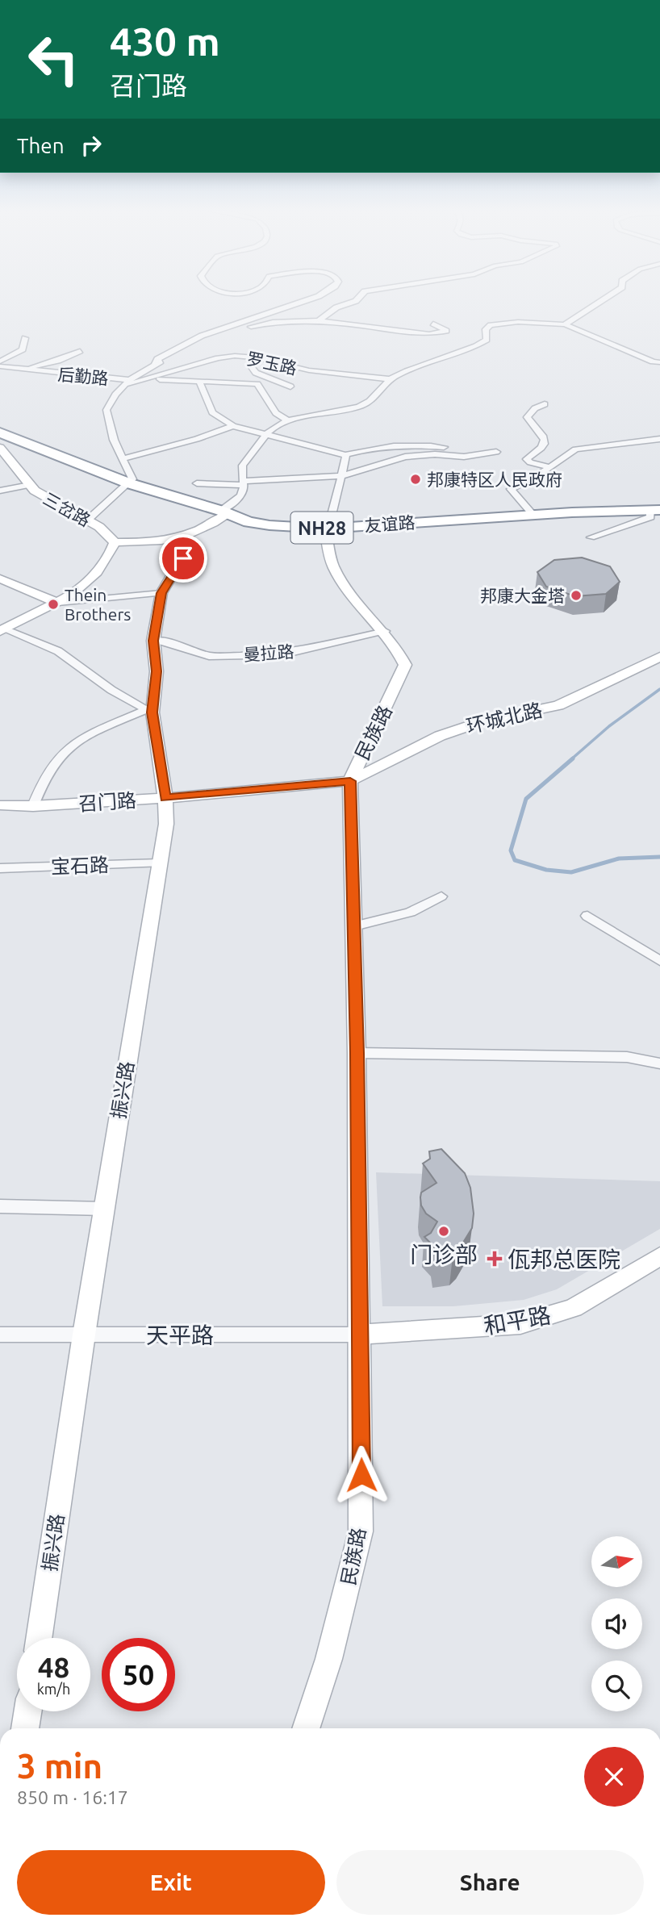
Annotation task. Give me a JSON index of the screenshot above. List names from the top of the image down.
{
  "streets": {
    "highway": ["友谊路", "NH28"],
    "main road": [
      "三岔路",
      "环城北路",
      "民族路",
      "召门路",
      "振兴路",
      "和平路"
    ],
    "street": [
      "罗玉路",
      "后勤路",
      "曼拉路",
      "宝石路",
      "天平路"
    ]
  },
  "crossings": [
    ["罗玉路", "后勤路"],
    ["后勤路", "友谊路"],
    ["友谊路", "民族路"],
    ["曼拉路", "民族路"],
    ["曼拉路", "振兴路"],
    ["环城北路", "民族路"],
    ["环城北路", "召门路"],
    ["民族路", "召门路"],
    ["民族路", "和平路"],
    ["民族路", "天平路"],
    ["召门路", "振兴路"],
    ["宝石路", "振兴路"],
    ["振兴路", "天平路"],
    ["和平路", "天平路"]
  ],
  "places": {
    "other": [
      "邦康特区人民政府",
      "邦康大金塔",
      "Thein Brothers",
      "门诊部"
    ],
    "health": ["佤邦总医院"]
  },
  "north": "right",
  "page": {
    "turn": ["430 m", "召门路"],
    "then": "Then",
    "speed": "48 km/h",
    "limit": "50",
    "heading": ["3 min", "850 m · 16:17"],
    "buttons": ["Exit", "Share"]
  }
}
